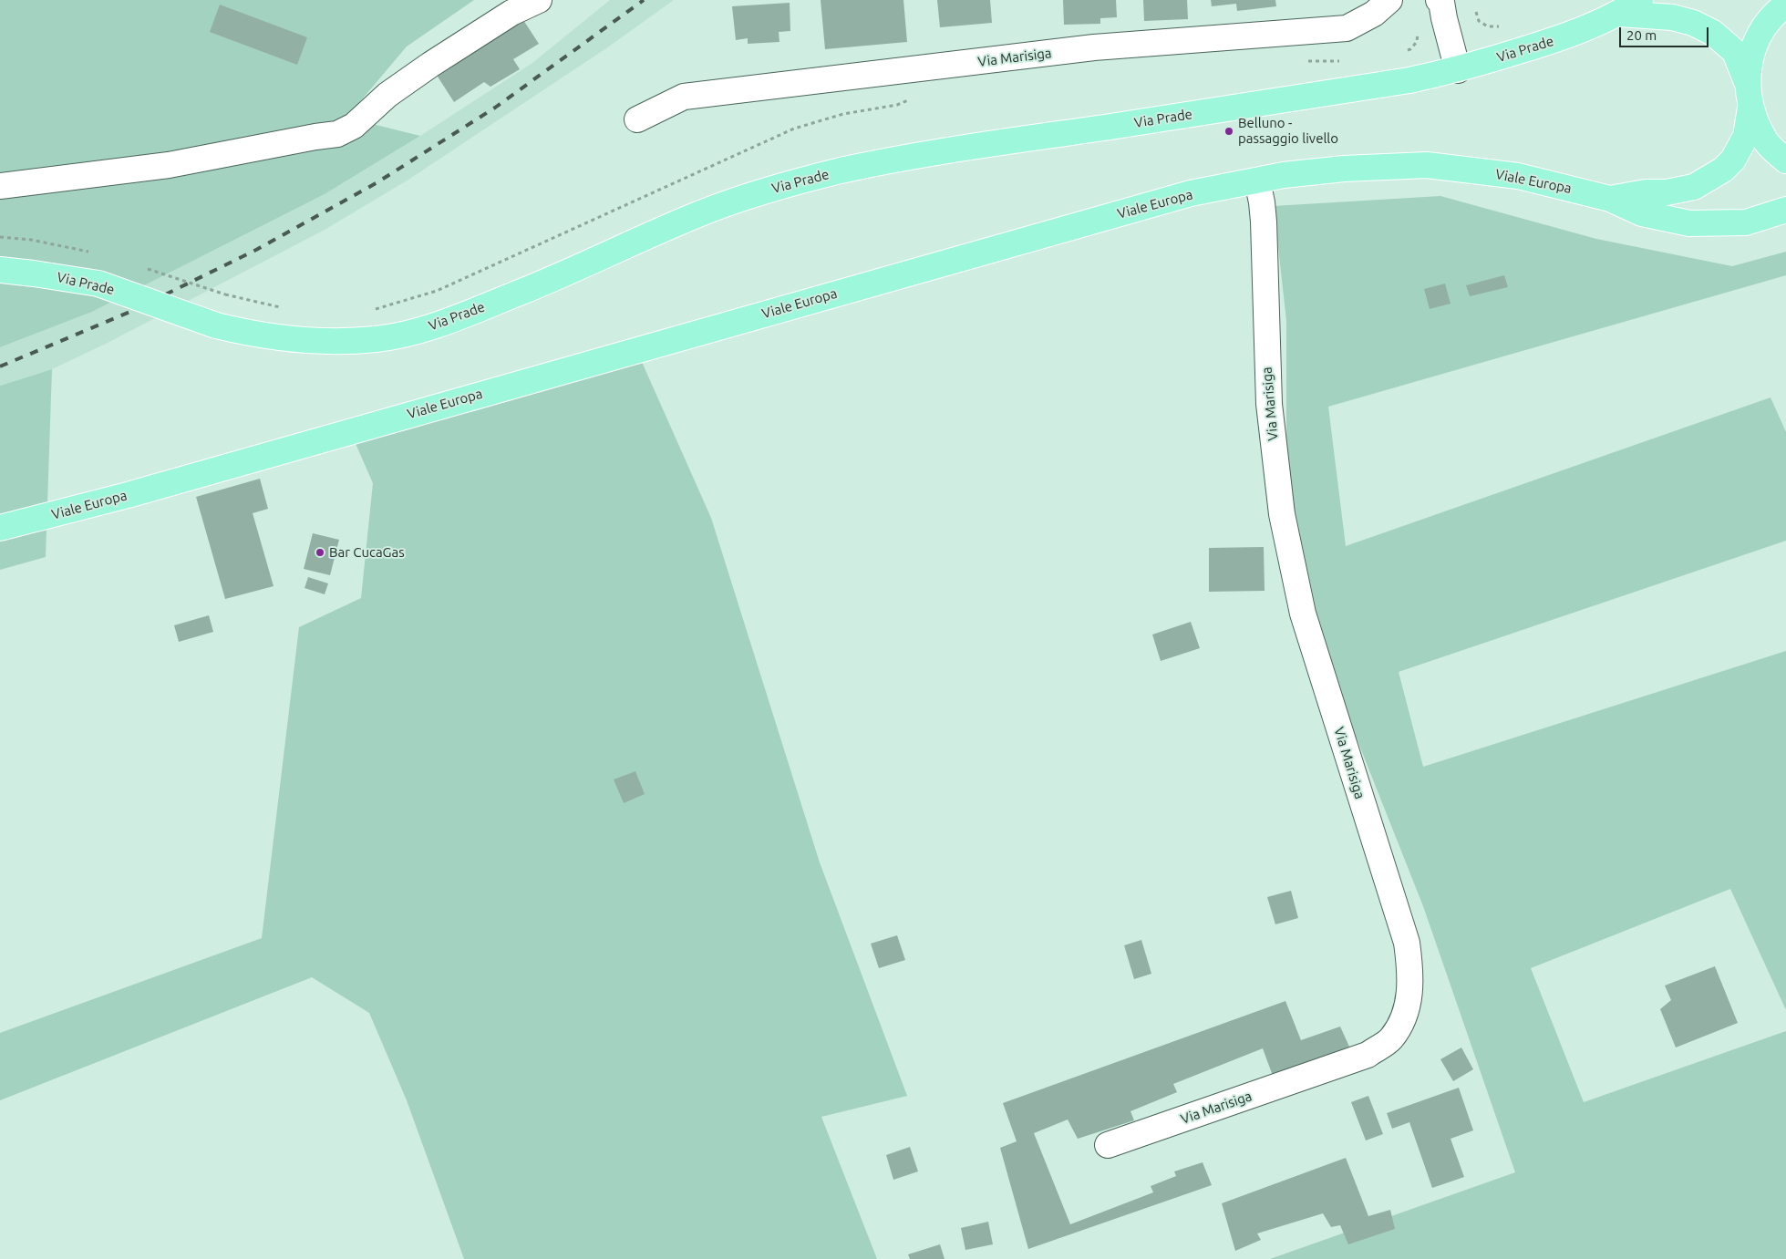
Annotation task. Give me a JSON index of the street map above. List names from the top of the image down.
{
  "streets": {
    "main road": ["Via Prade", "Viale Europa"],
    "street": ["Via Marisiga"]
  },
  "crossings": [
    ["Via Marisiga", "Viale Europa"]
  ],
  "places": ["Belluno - passaggio livello", "Bar CucaGas"],
  "scale_bar": "20 m"
}
